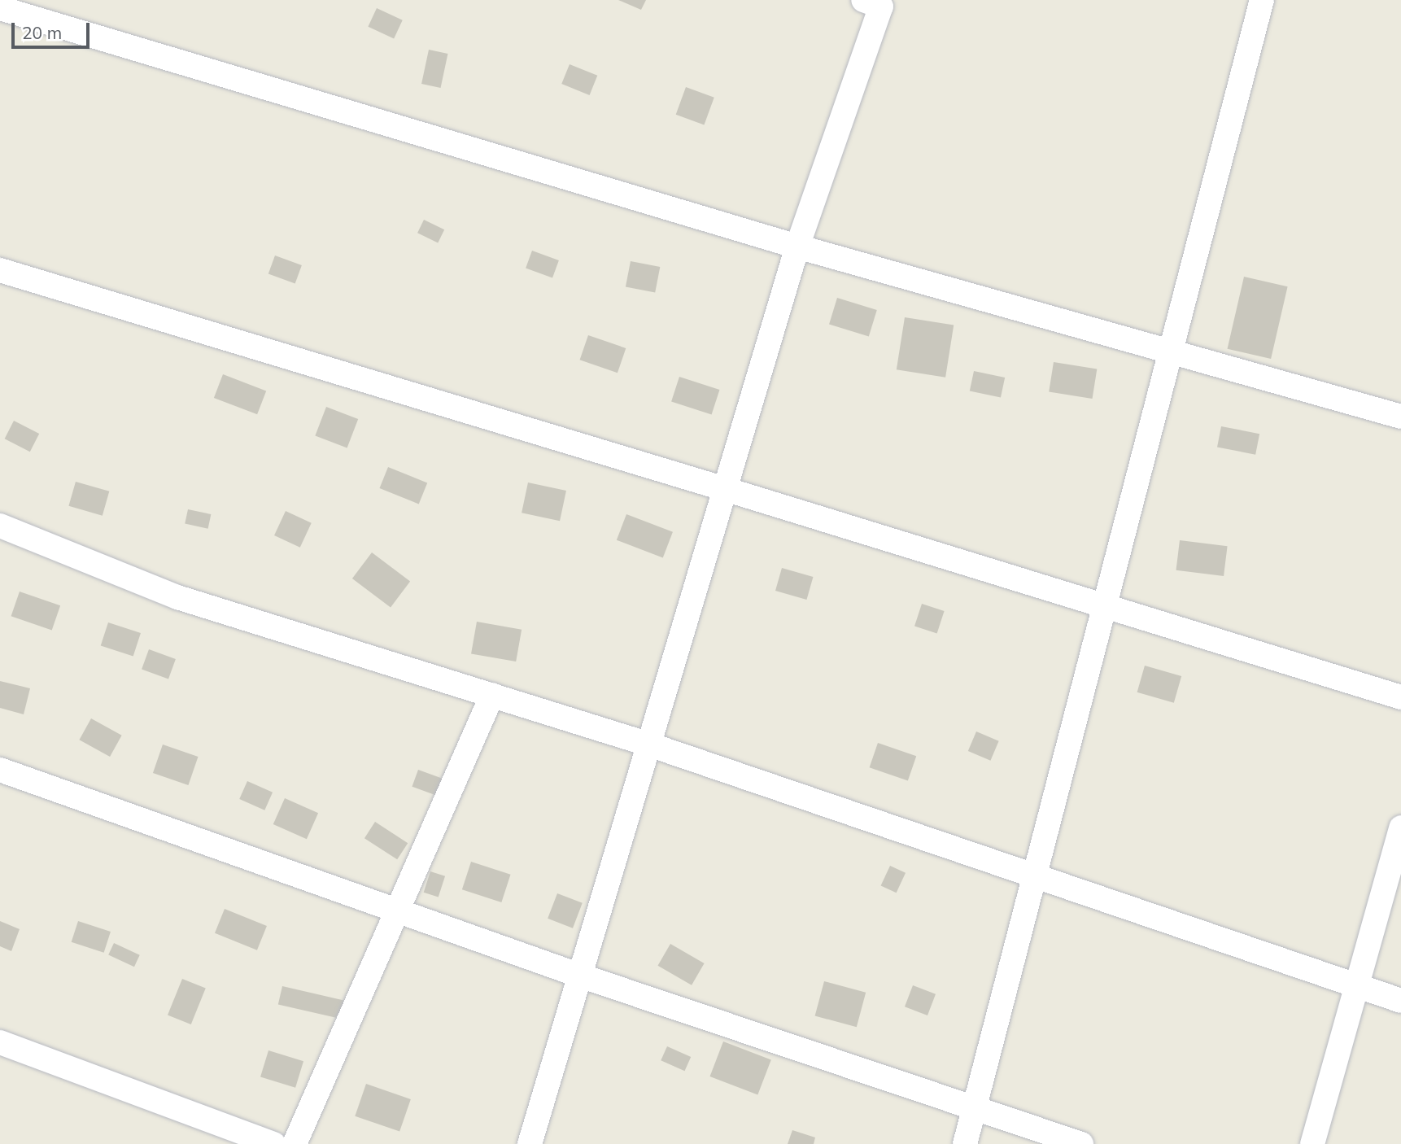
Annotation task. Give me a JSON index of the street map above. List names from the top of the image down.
{
  "scale_bar": "20 m"
}
